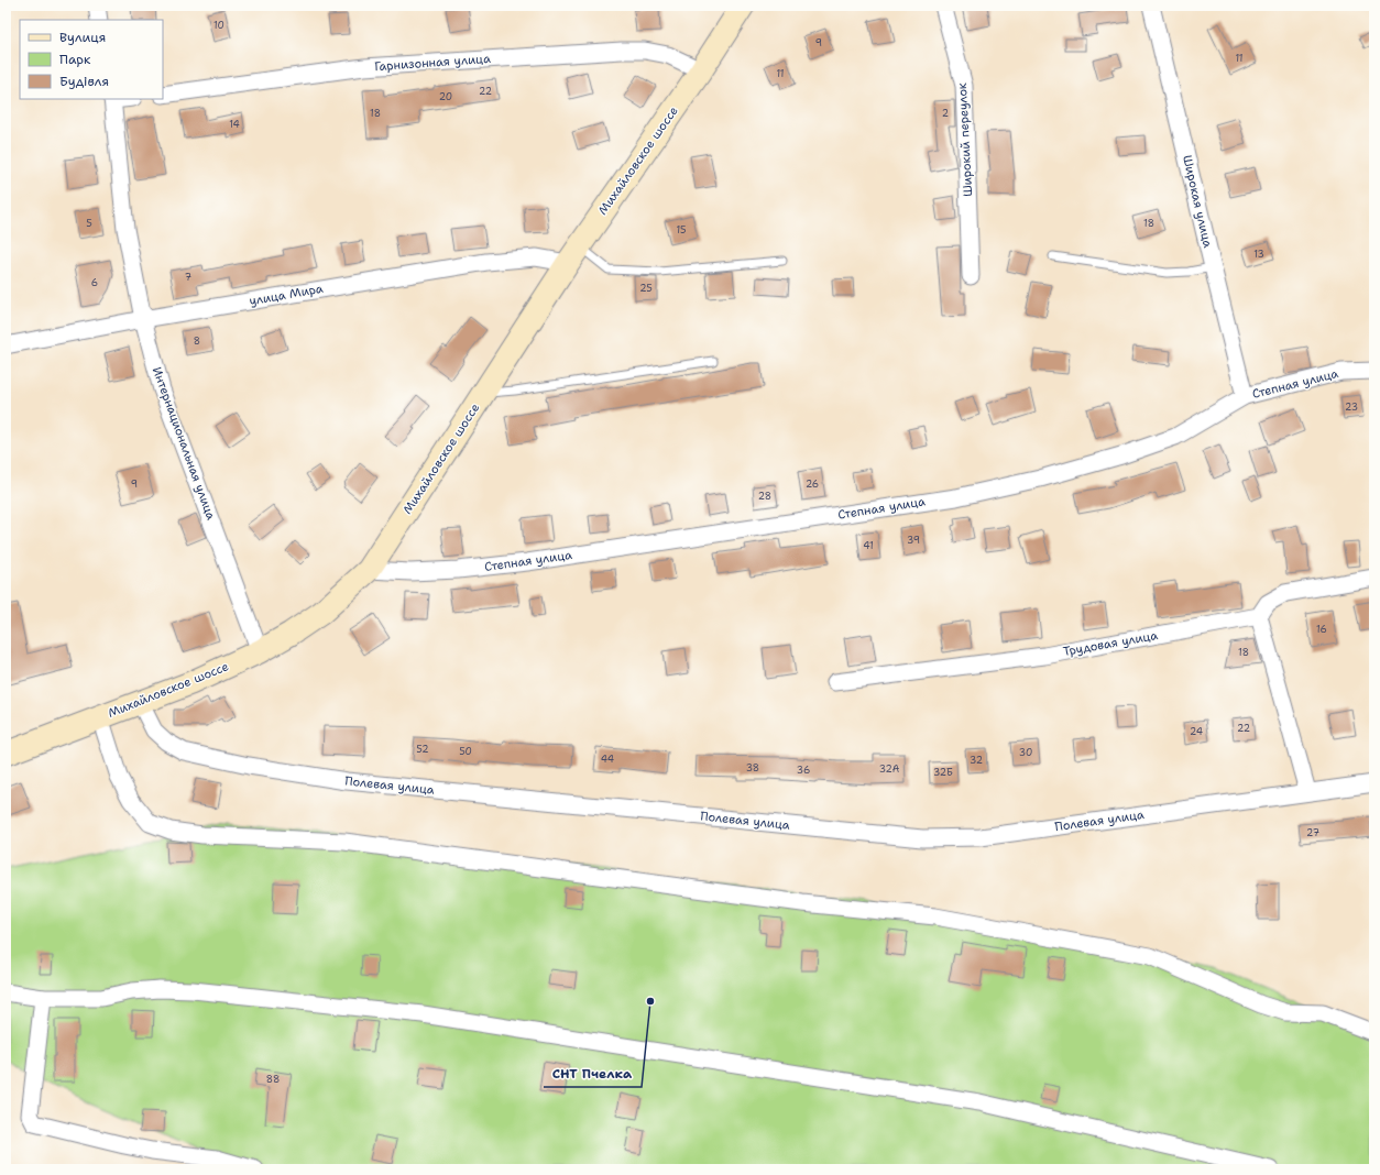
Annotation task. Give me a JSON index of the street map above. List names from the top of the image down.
{
  "streets": {
    "main road": ["Михайловское шоссе"],
    "street": [
      "Гарнизонная улица",
      "Широкий переулок",
      "Широкая улица",
      "улица Мира",
      "Степная улица",
      "Интернациональная улица",
      "Трудовая улица",
      "Полевая улица"
    ]
  },
  "crossings": [
    ["Гарнизонная улица", "Михайловское шоссе"],
    ["Михайловское шоссе", "улица Мира"],
    ["Михайловское шоссе", "Степная улица"],
    ["Михайловское шоссе", "Интернациональная улица"],
    ["Михайловское шоссе", "Полевая улица"],
    ["Широкая улица", "Степная улица"],
    ["улица Мира", "Интернациональная улица"]
  ],
  "places": ["СНТ Пчелка"],
  "house_numbers": [
    "10",
    "9",
    "11",
    "11",
    "22",
    "20",
    "18",
    "2",
    "14",
    "5",
    "18",
    "15",
    "13",
    "7",
    "6",
    "25",
    "8",
    "23",
    "9",
    "26",
    "28",
    "39",
    "41",
    "16",
    "18",
    "22",
    "24",
    "52",
    "50",
    "30",
    "44",
    "32",
    "38",
    "32А",
    "36",
    "32Б",
    "27",
    "88"
  ],
  "legend": ["Вулиця", "Парк", "Будівля"]
}
